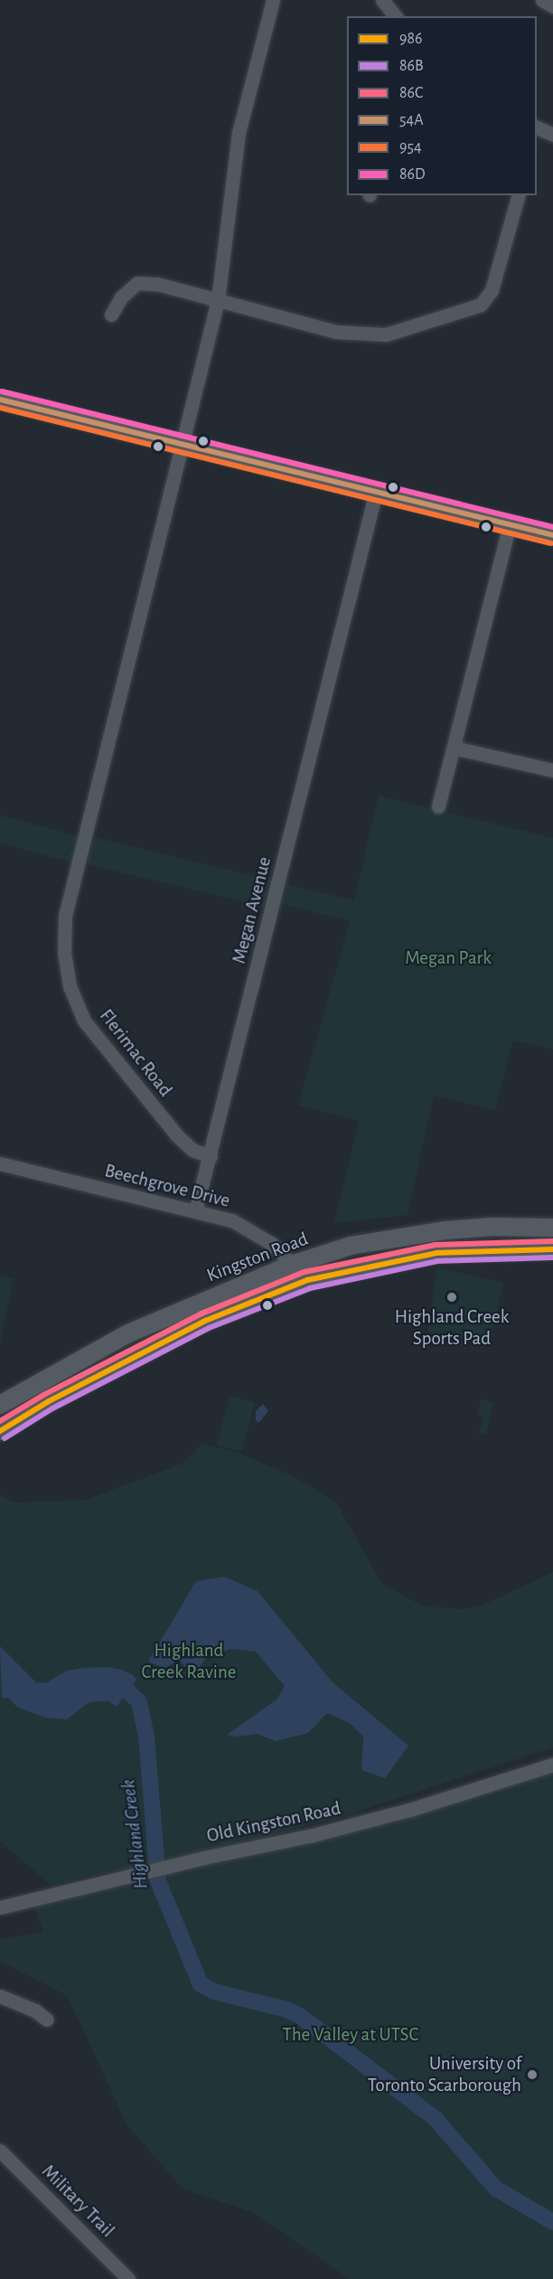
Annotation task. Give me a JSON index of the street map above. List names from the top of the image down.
{
  "streets": {
    "main road": ["Kingston Road"],
    "street": [
      "Megan Avenue",
      "Flerimac Road",
      "Beechgrove Drive",
      "Old Kingston Road",
      "Military Trail"
    ]
  },
  "crossings": [
    ["Megan Avenue", "Flerimac Road"],
    ["Megan Avenue", "Beechgrove Drive"],
    ["Beechgrove Drive", "Kingston Road"]
  ],
  "water": ["Highland Creek"],
  "parks": ["Megan Park", "Highland Creek Ravine", "The Valley at UTSC"],
  "places": ["Highland Creek Sports Pad", "University of Toronto Scarborough"],
  "lines": [
    "transit line 86D",
    "transit line 54A",
    "transit line 954",
    "transit line 86C",
    "transit line 986",
    "transit line 86B"
  ],
  "legend": [
    "986",
    "86B",
    "86C",
    "54A",
    "954",
    "86D"
  ]
}
